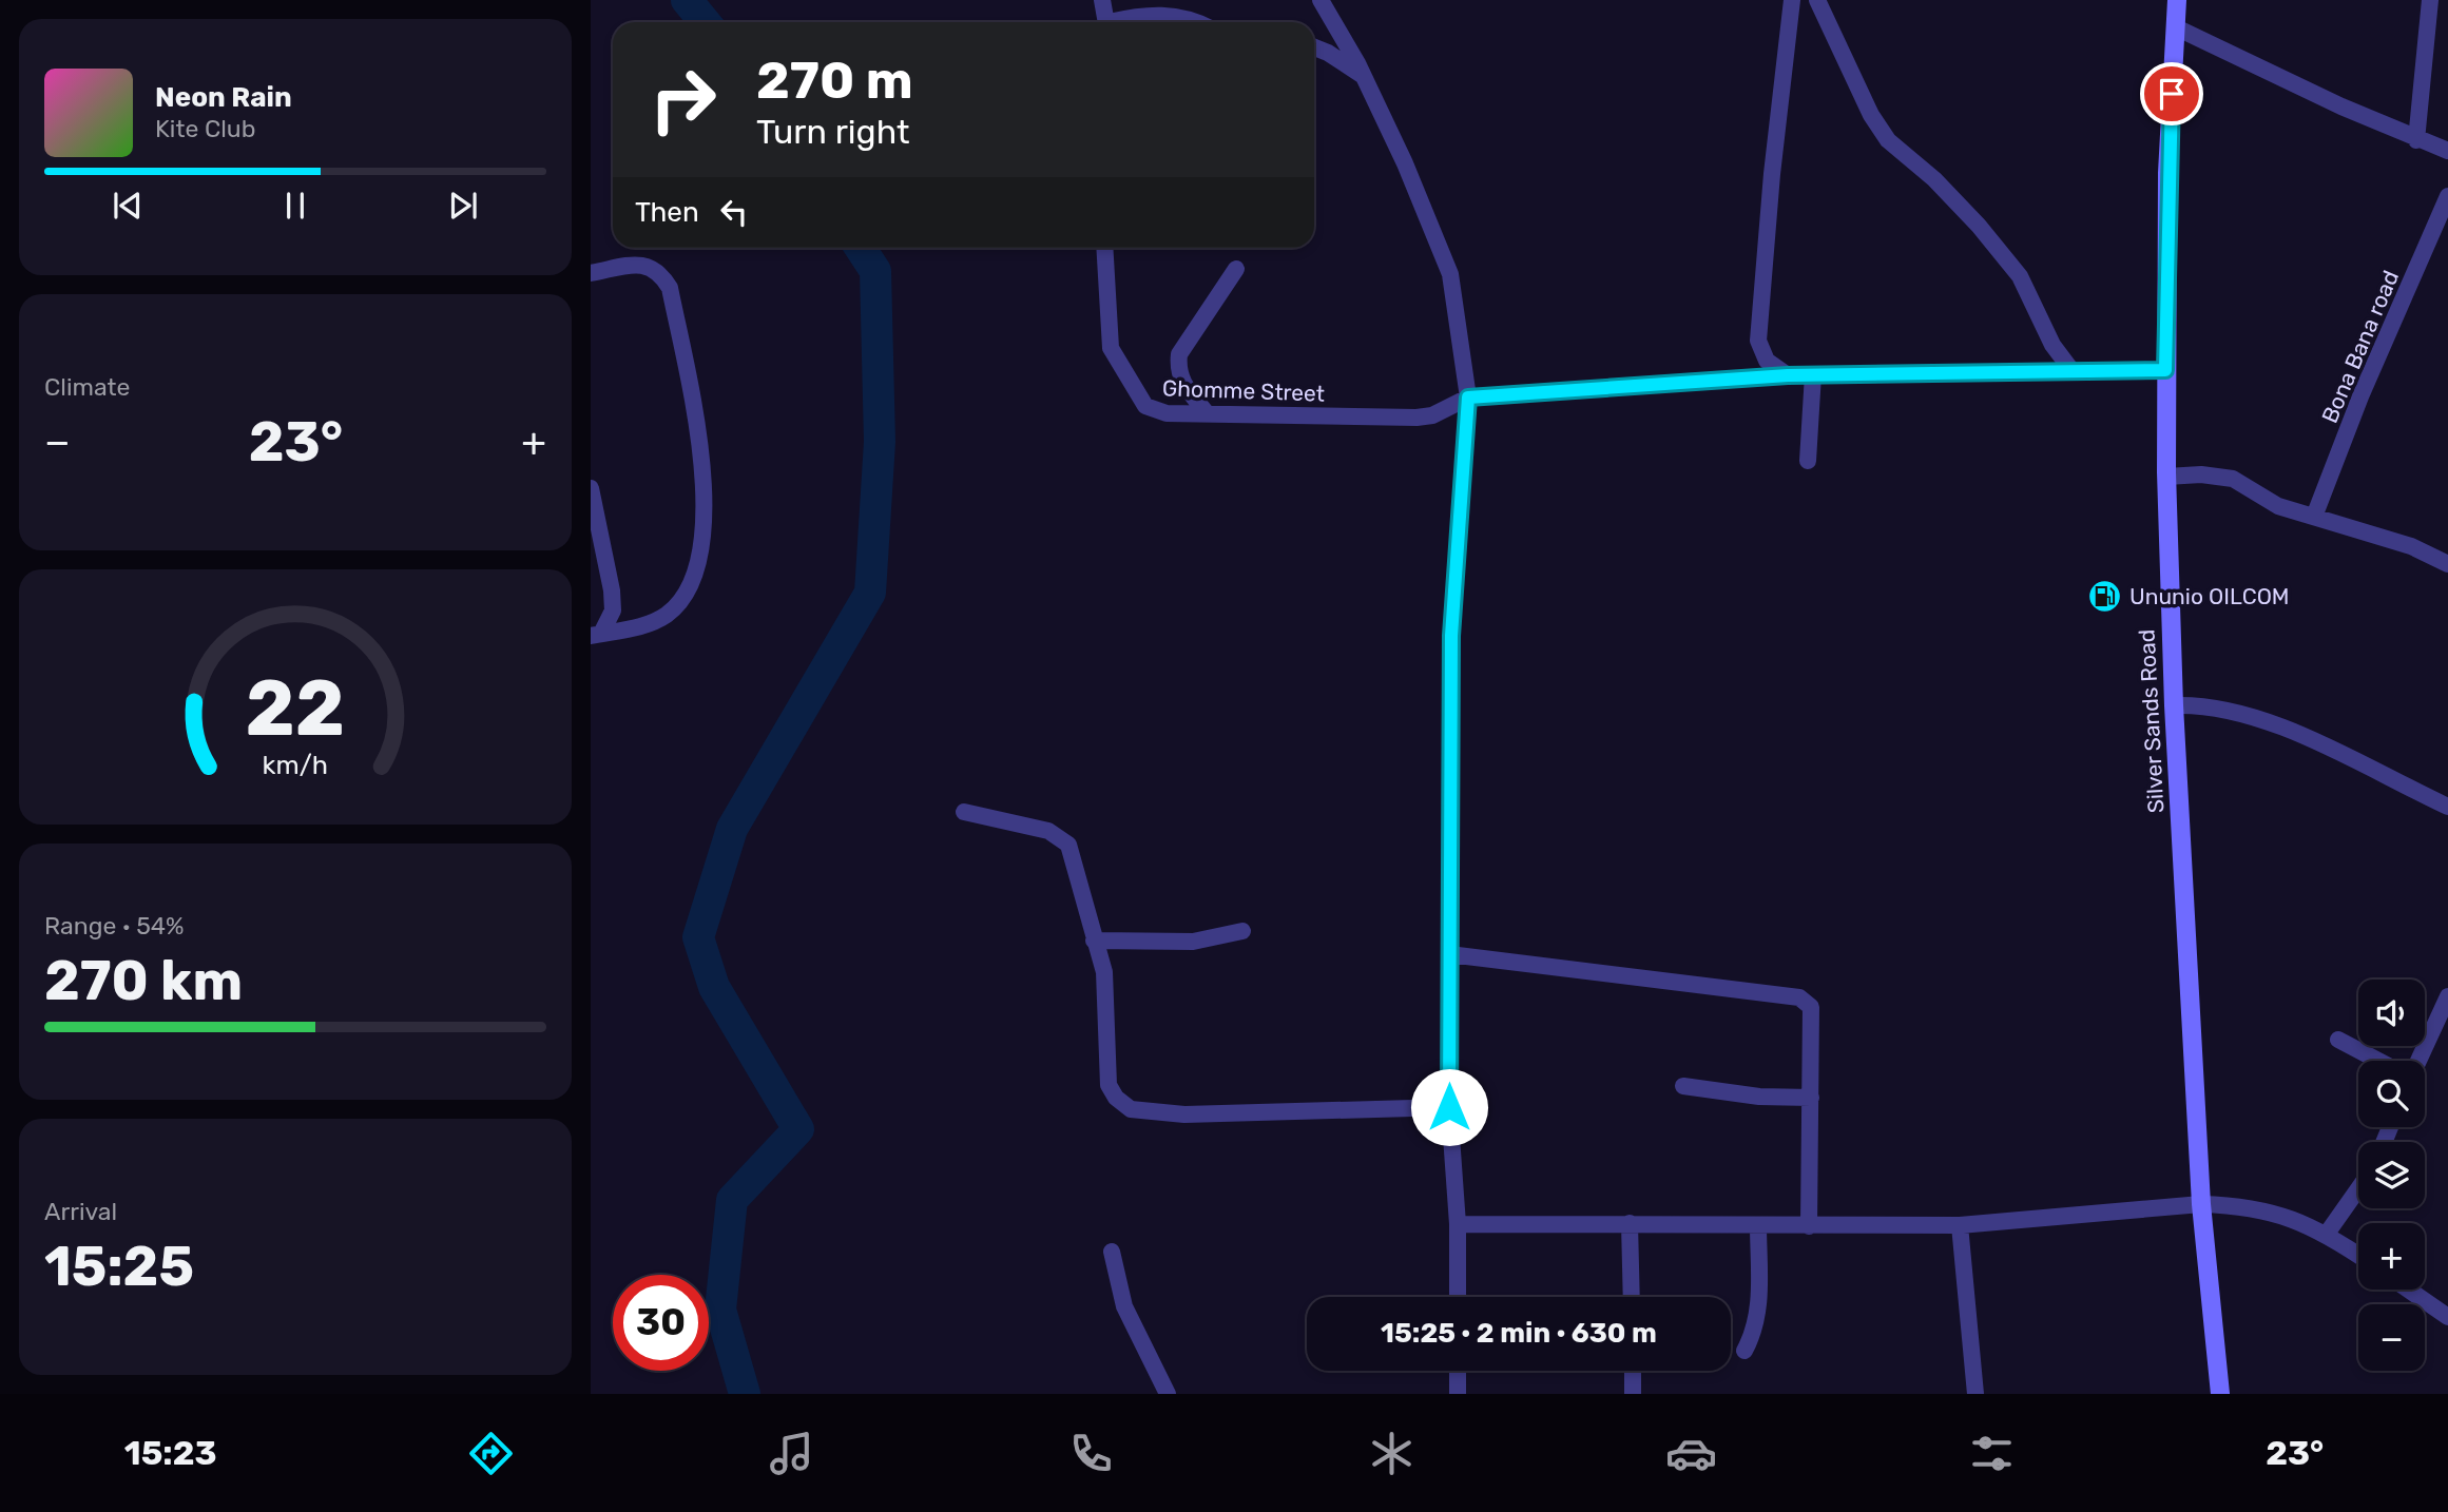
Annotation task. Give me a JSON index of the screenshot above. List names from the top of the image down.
{
  "streets": {
    "street": ["Bona Bana road", "Ghomme Street", "Silver Sands Road"]
  },
  "places": {
    "fuel station": ["Ununio OILCOM"]
  },
  "page": {
    "turn": ["270 m", "Turn right"],
    "song": ["Neon Rain", "Kite Club"],
    "then": "Then",
    "tile": [
      "Climate",
      ["Range · 54%", "270 km"],
      ["Arrival", "15:25"]
    ],
    "heat": ["−", "23°", "+"],
    "map_buttons": ["+", "−"],
    "limit": "30",
    "trip": "15:25 · 2 min · 630 m",
    "tabs": ["15:23", "23°"],
    "gauge": ["22", "km/h"]
  }
}
